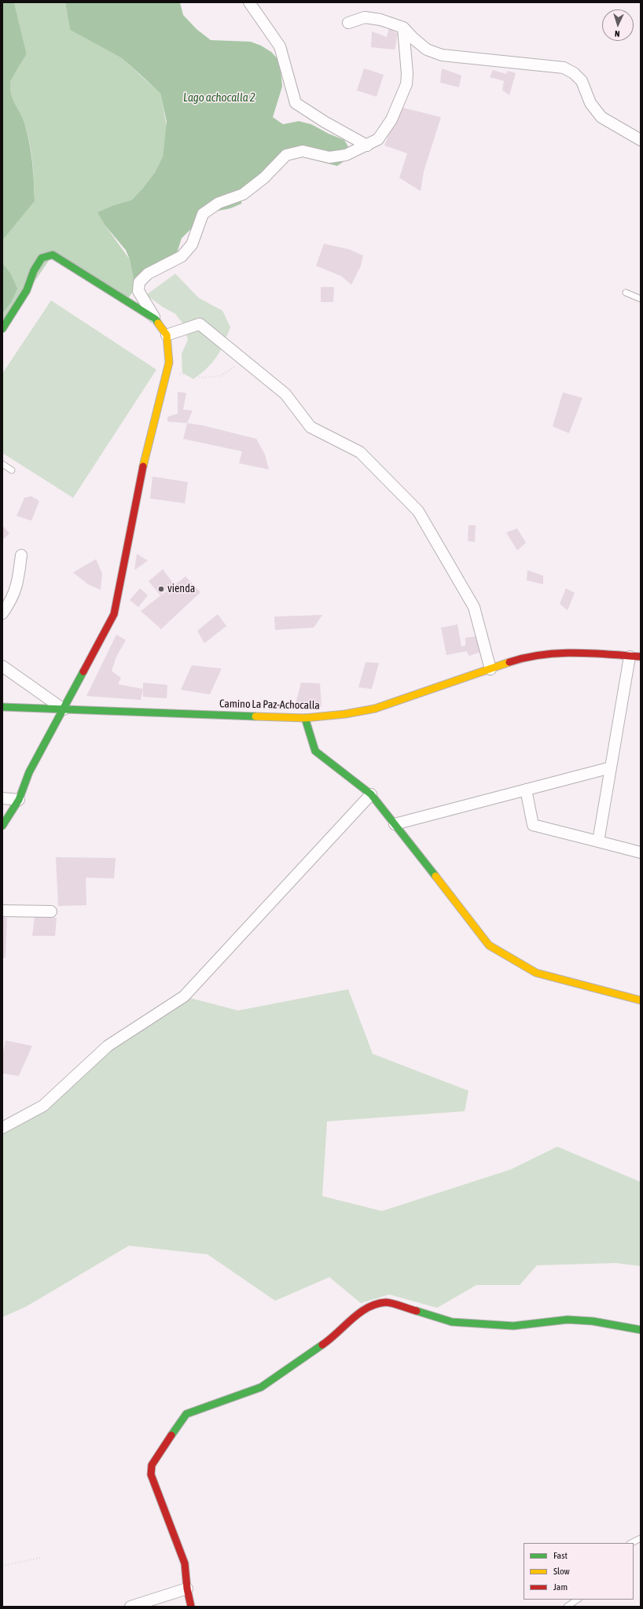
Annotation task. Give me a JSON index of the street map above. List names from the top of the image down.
{
  "streets": {
    "street": ["Camino La Paz-Achocalla"]
  },
  "water": ["Lago achocalla 2"],
  "places": ["vienda"],
  "legend": ["Fast", "Slow", "Jam"],
  "north": "bottom"
}
